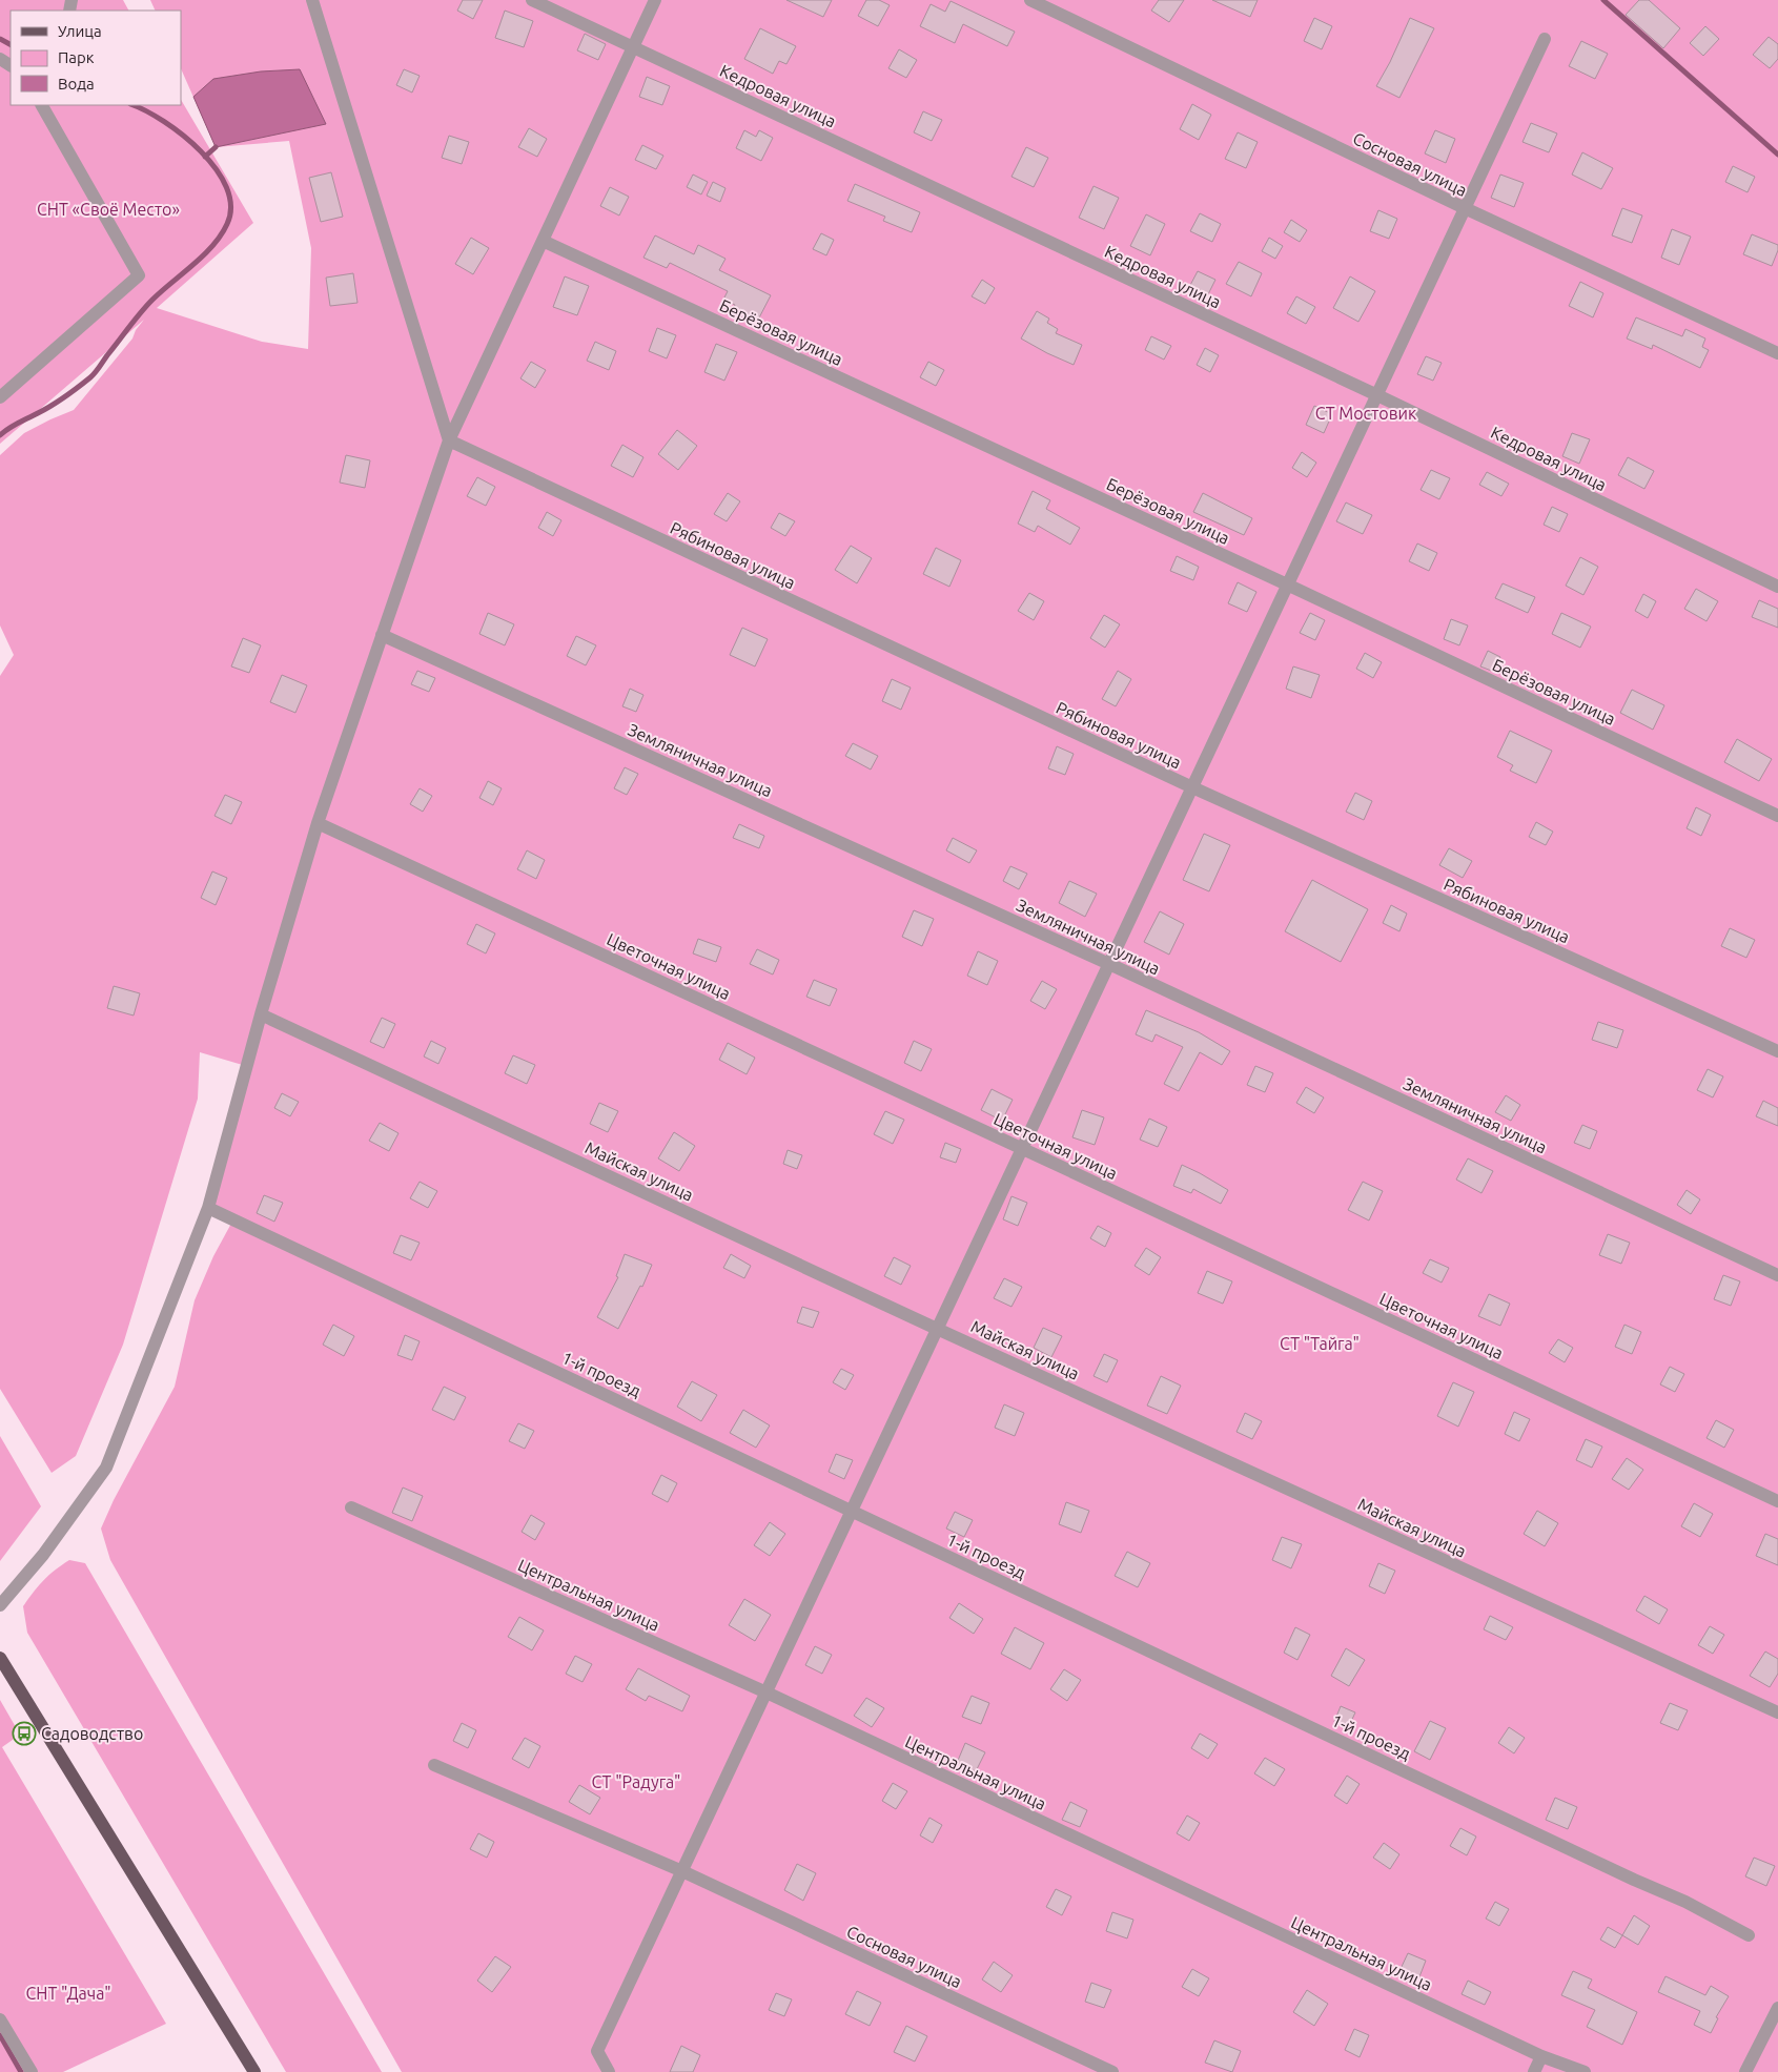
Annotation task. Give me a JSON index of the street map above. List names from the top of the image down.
{
  "streets": {
    "street": [
      "Кедровая улица",
      "Сосновая улица",
      "Берёзовая улица",
      "Рябиновая улица",
      "Земляничная улица",
      "Цветочная улица",
      "Майская улица",
      "1-й проезд",
      "Центральная улица"
    ]
  },
  "parks": [
    "СНТ «Своё Место»",
    "СТ Мостовик",
    "СТ \"Тайга\"",
    "СТ \"Радуга\"",
    "СНТ \"Дача\""
  ],
  "places": {
    "bus stop": ["Садоводство"]
  },
  "legend": ["Улица", "Парк", "Вода"]
}
